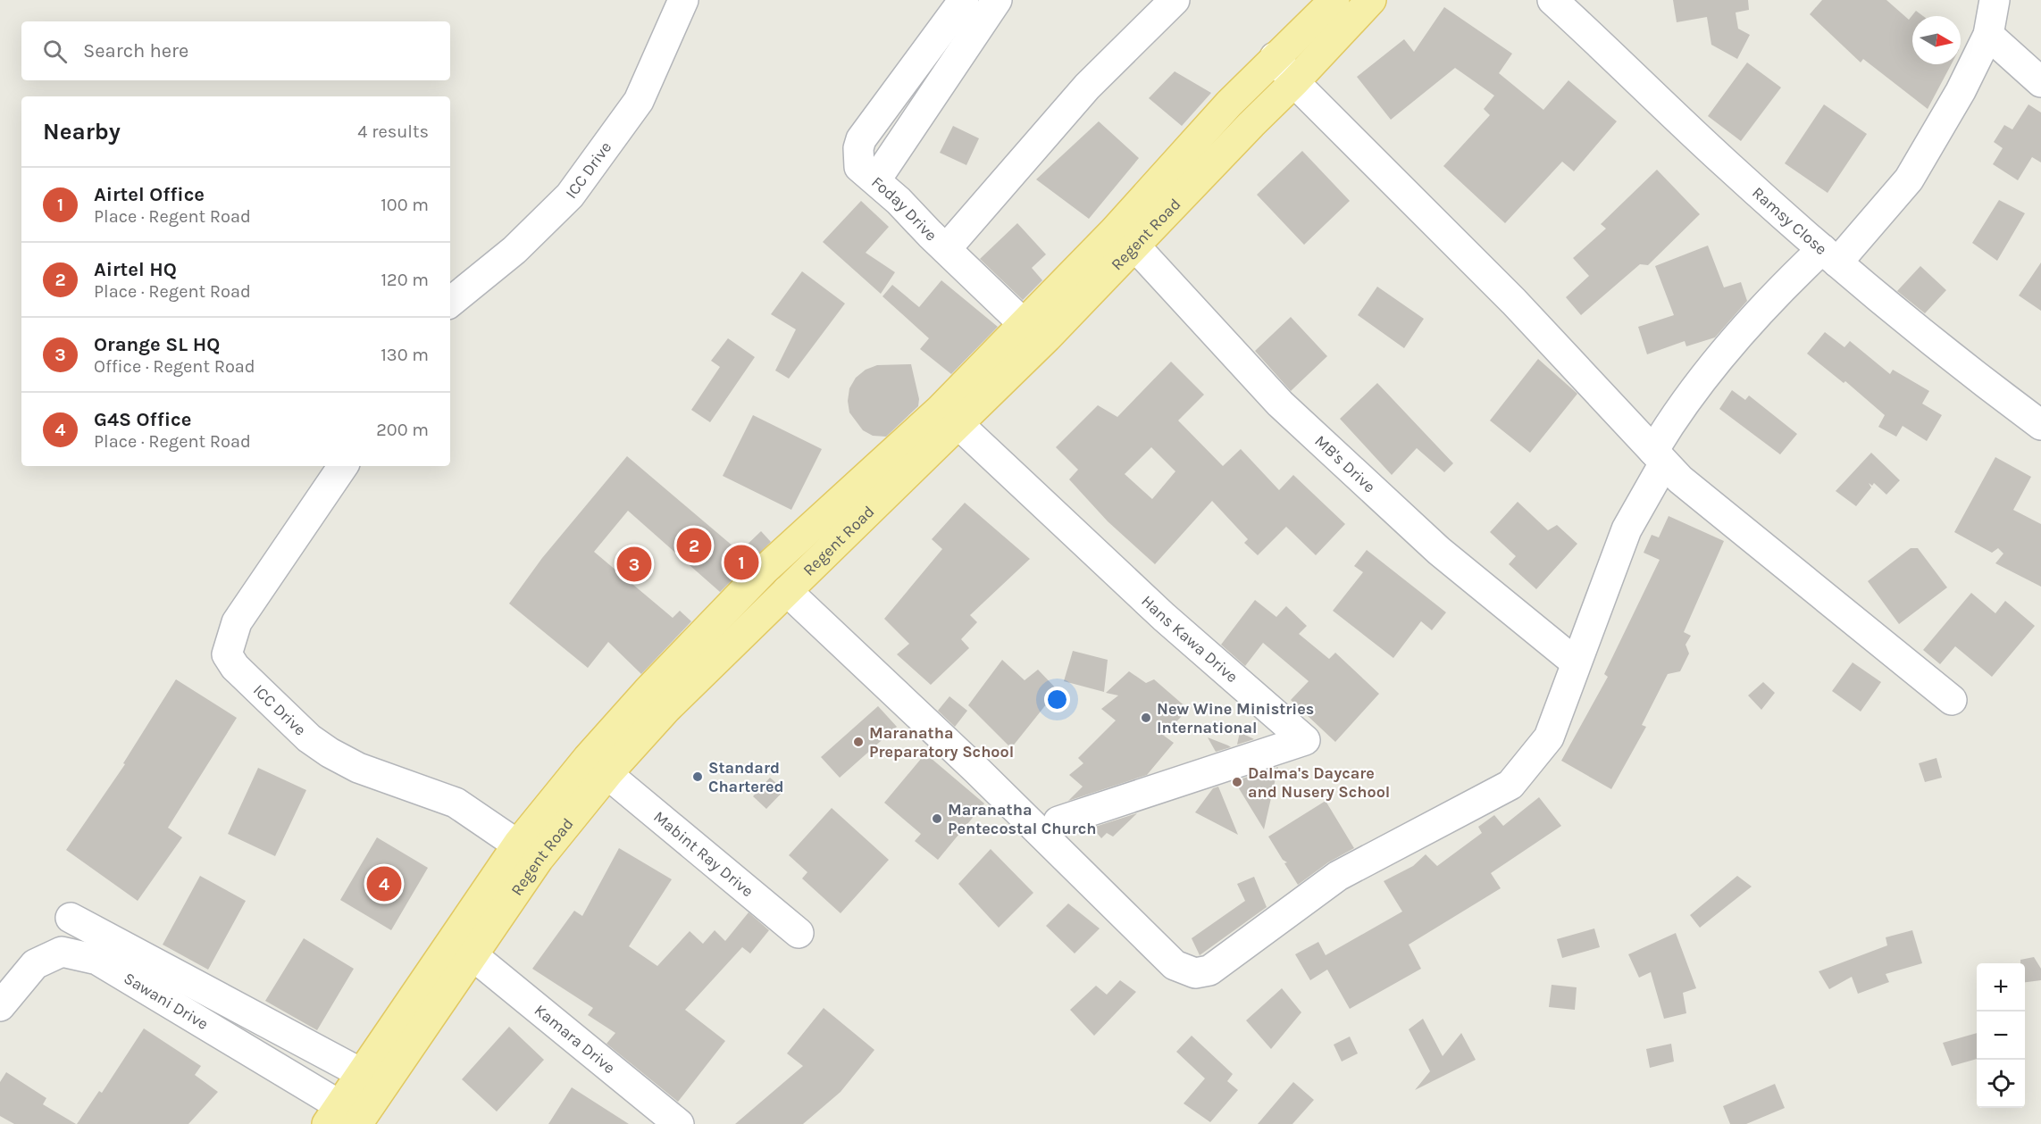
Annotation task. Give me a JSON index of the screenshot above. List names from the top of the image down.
{
  "streets": {
    "main road": ["Regent Road"],
    "street": [
      "ICC Drive",
      "Foday Drive",
      "Ramsy Close",
      "MB's Drive",
      "Hans Kawa Drive",
      "Mabint Ray Drive",
      "Sawani Drive",
      "Kamara Drive"
    ]
  },
  "crossings": [
    ["ICC Drive", "Regent Road"],
    ["Foday Drive", "Regent Road"],
    ["Regent Road", "MB's Drive"],
    ["Regent Road", "Hans Kawa Drive"],
    ["Regent Road", "Mabint Ray Drive"],
    ["Regent Road", "Sawani Drive"],
    ["Regent Road", "Kamara Drive"]
  ],
  "places": [
    "New Wine Ministries International",
    "Maranatha Preparatory School",
    "Standard Chartered",
    "Dalma's Daycare and Nusery School",
    "Maranatha Pentecostal Church"
  ],
  "north": "right",
  "page": {
    "search": "Search here",
    "heading": ["Nearby", "4 results"],
    "list": [
      {
        "mark": "1",
        "name": "Airtel Office",
        "note": "Place · Regent Road",
        "value": "100 m"
      },
      {
        "mark": "2",
        "name": "Airtel HQ",
        "note": "Place · Regent Road",
        "value": "120 m"
      },
      {
        "mark": "3",
        "name": "Orange SL HQ",
        "note": "Office · Regent Road",
        "value": "130 m"
      },
      {
        "mark": "4",
        "name": "G4S Office",
        "note": "Place · Regent Road",
        "value": "200 m"
      }
    ],
    "pins": [
      "2",
      "1",
      "3",
      "4"
    ],
    "map_buttons": ["+", "−"]
  }
}
